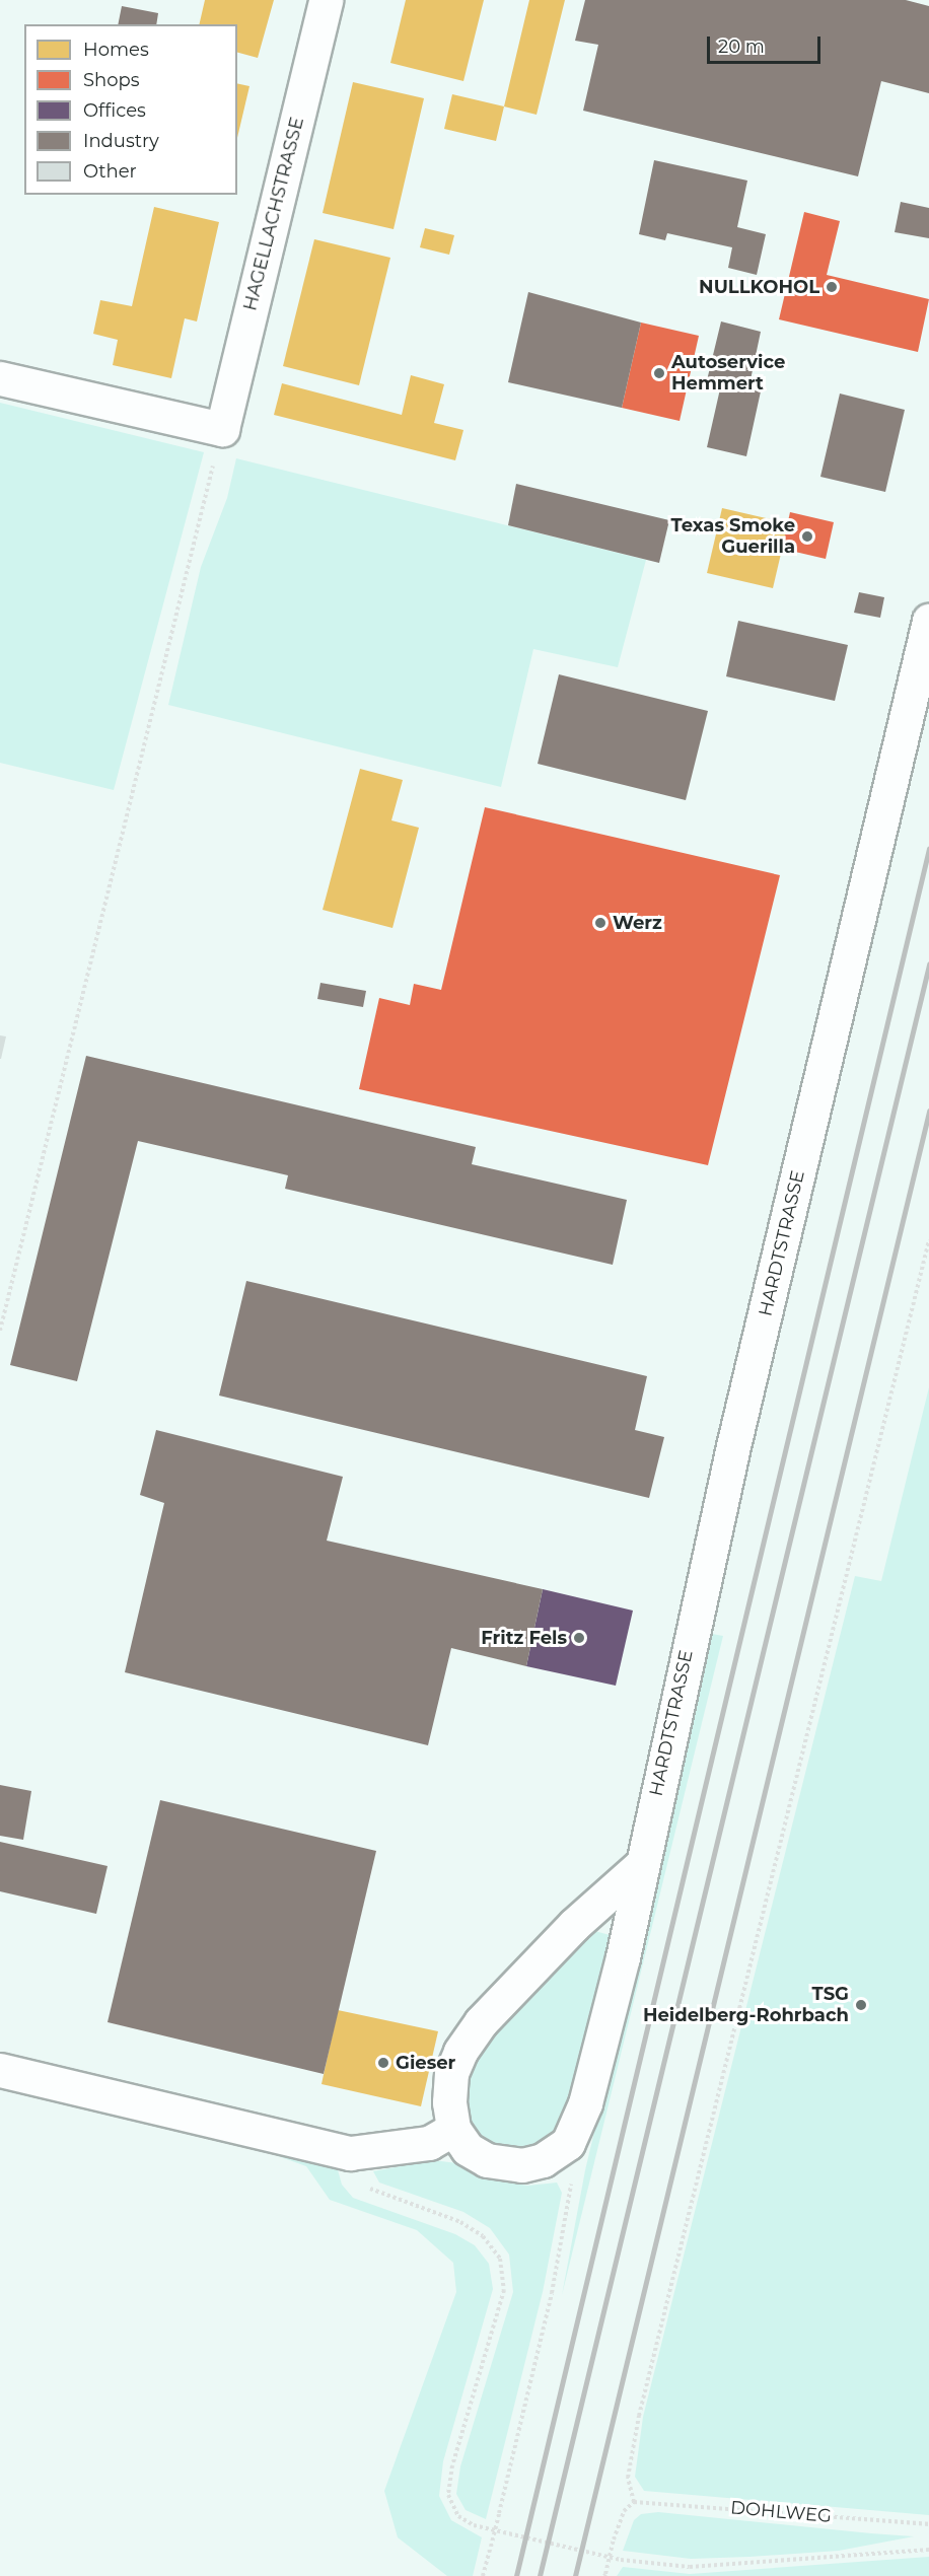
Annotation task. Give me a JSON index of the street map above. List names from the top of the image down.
{
  "streets": {
    "street": ["HAGELLACHSTRASSE", "HARDTSTRASSE"],
    "path": ["DOHLWEG"]
  },
  "places": [
    "NULLKOHOL",
    "Autoservice Hemmert",
    "Texas Smoke Guerilla",
    "Werz",
    "Fritz Fels",
    "TSG Heidelberg-Rohrbach",
    "Gieser"
  ],
  "legend": [
    "Homes",
    "Shops",
    "Offices",
    "Industry",
    "Other"
  ],
  "scale_bar": "20 m"
}
